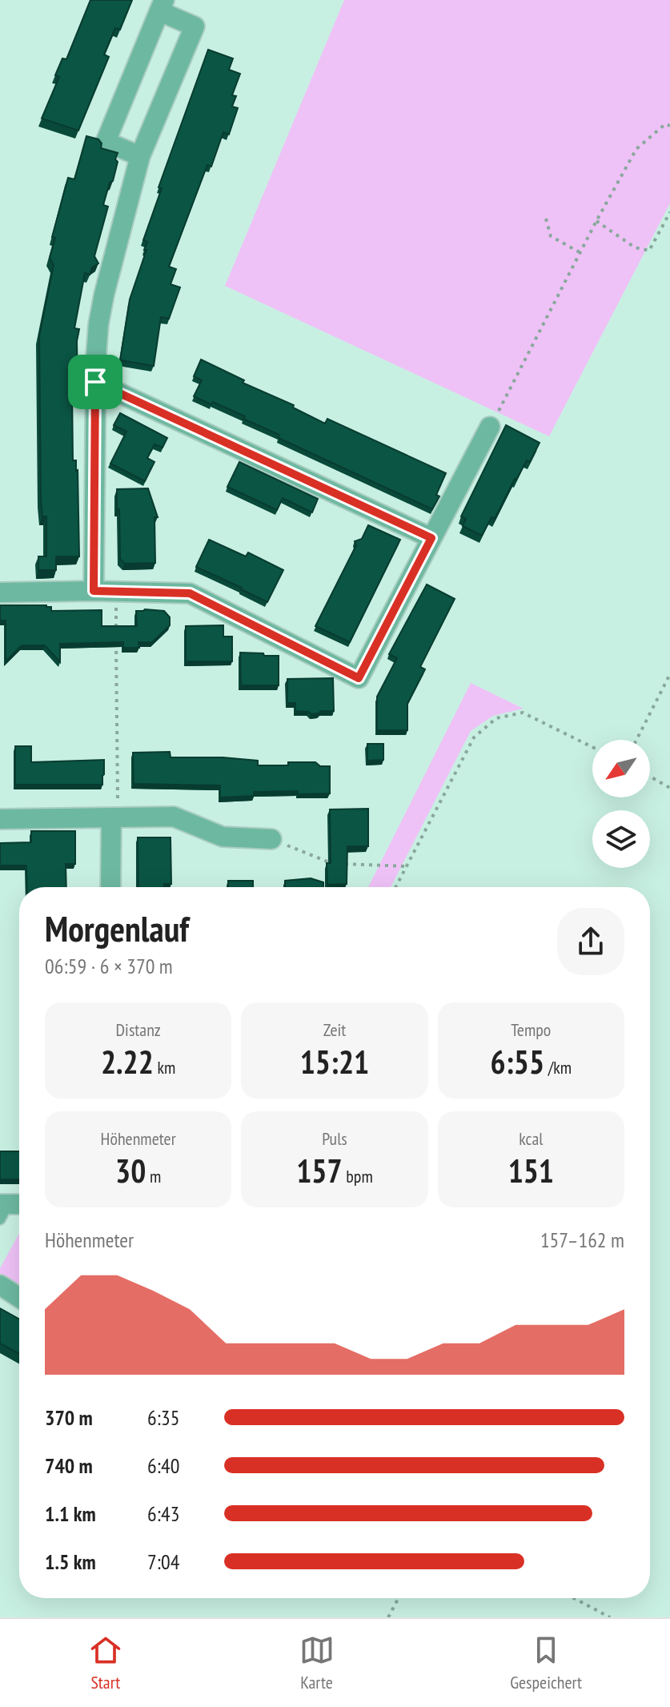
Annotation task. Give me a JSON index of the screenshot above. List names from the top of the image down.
{
  "north": "bottom left",
  "page": {
    "heading": ["Morgenlauf", "06:59 · 6 × 370 m"],
    "stats": [
      ["Distanz", "2.22 km"],
      ["Zeit", "15:21"],
      ["Tempo", "6:55 /km"],
      ["Höhenmeter", "30 m"],
      ["Puls", "157 bpm"],
      ["kcal", "151"]
    ],
    "chart": ["Höhenmeter", "157–162 m"],
    "list": [
      {
        "name": "370 m",
        "note": "6:35"
      },
      {
        "name": "740 m",
        "note": "6:40"
      },
      {
        "name": "1.1 km",
        "note": "6:43"
      },
      {
        "name": "1.5 km",
        "note": "7:04"
      }
    ],
    "tabs": ["Start", "Karte", "Gespeichert"]
  }
}
